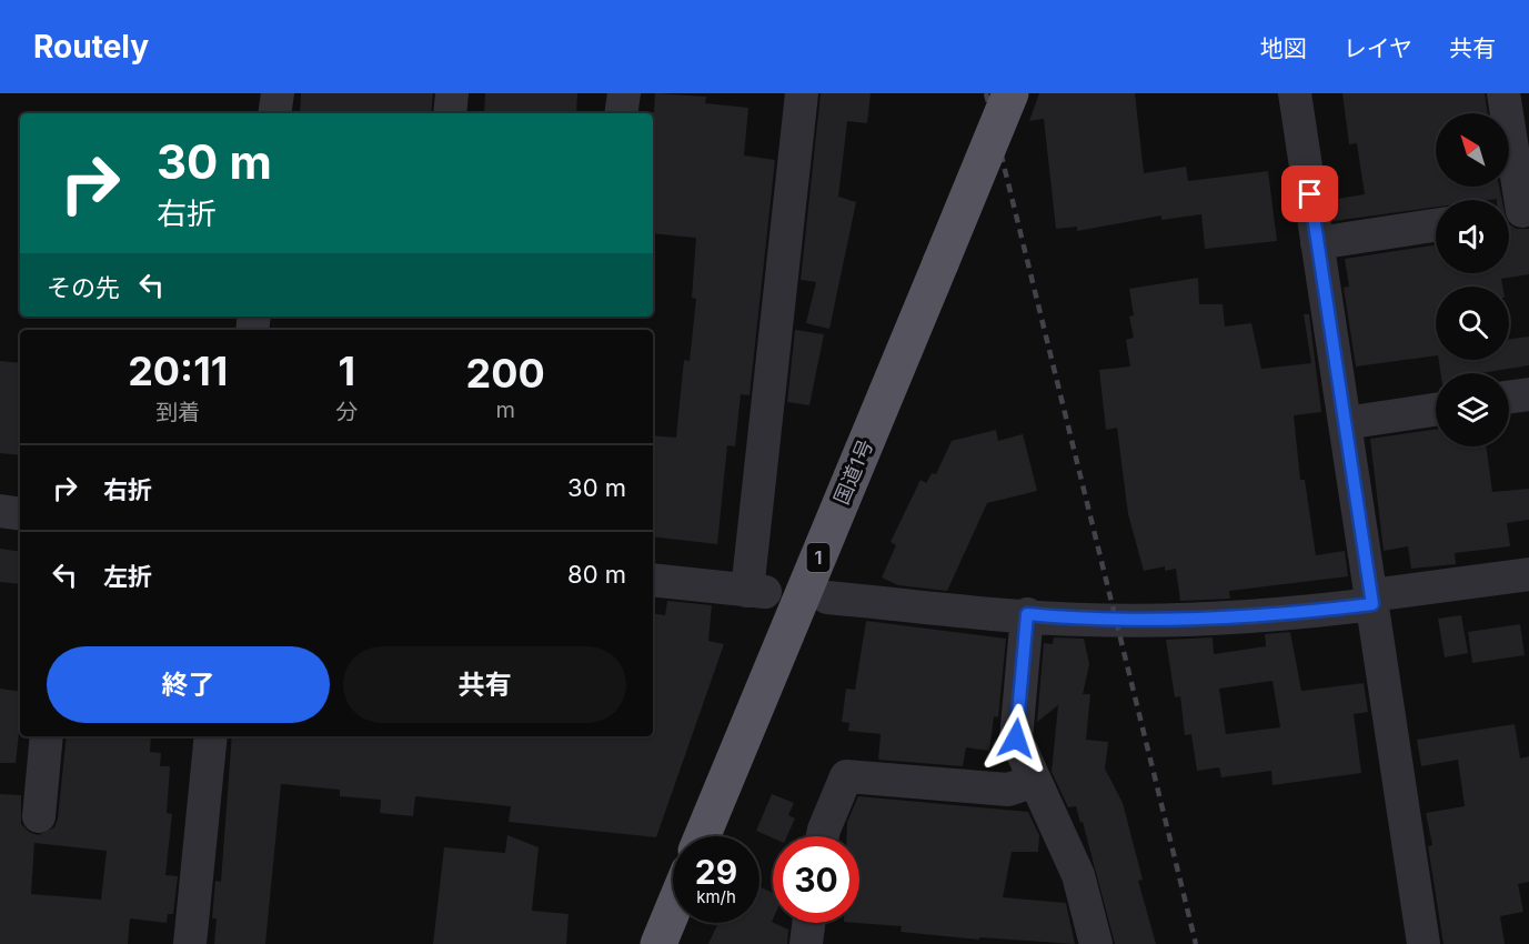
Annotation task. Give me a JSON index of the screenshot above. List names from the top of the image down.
{
  "streets": {
    "highway": ["国道1号", "1"]
  },
  "north": "top left",
  "page": {
    "header": "Routely",
    "nav": ["地図", "レイヤ", "共有"],
    "turn": ["30 m", "右折"],
    "then": "その先",
    "eta": [
      "20:11",
      "到着",
      "1",
      "分",
      "200",
      "m"
    ],
    "list": [
      {
        "name": "右折",
        "value": "30 m"
      },
      {
        "name": "左折",
        "value": "80 m"
      }
    ],
    "buttons": ["終了", "共有"],
    "speed": "29 km/h",
    "limit": "30"
  }
}
